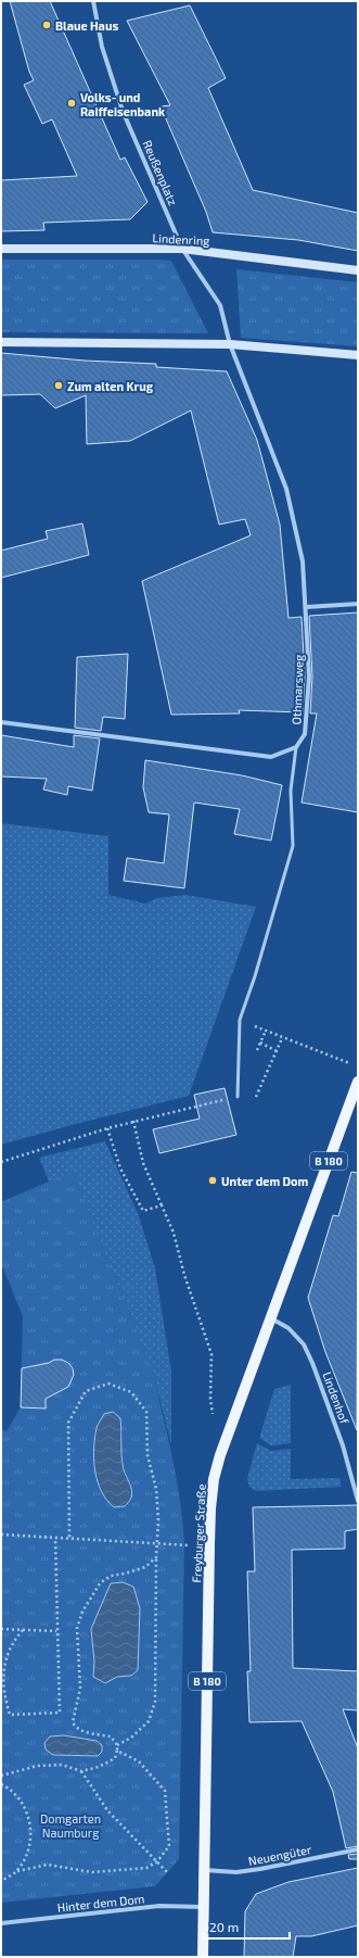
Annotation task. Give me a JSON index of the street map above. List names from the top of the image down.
{
  "streets": {
    "main road": ["Lindenring", "B 180", "Freyburger Straße"],
    "street": [
      "Reußenplatz",
      "Othmarsweg",
      "Lindenhof",
      "Neuengüter",
      "Hinter dem Dom"
    ]
  },
  "crossings": [
    ["Reußenplatz", "Lindenring"],
    ["Reußenplatz", "Othmarsweg"],
    ["B 180", "Freyburger Straße"],
    ["B 180", "Hinter dem Dom"],
    ["Lindenhof", "Freyburger Straße"],
    ["Freyburger Straße", "Neuengüter"],
    ["Freyburger Straße", "Hinter dem Dom"]
  ],
  "parks": ["Domgarten Naumburg"],
  "places": [
    "Blaue Haus",
    "Volks- und Raiffeisenbank",
    "Zum alten Krug",
    "Unter dem Dom"
  ],
  "scale_bar": "20 m"
}
